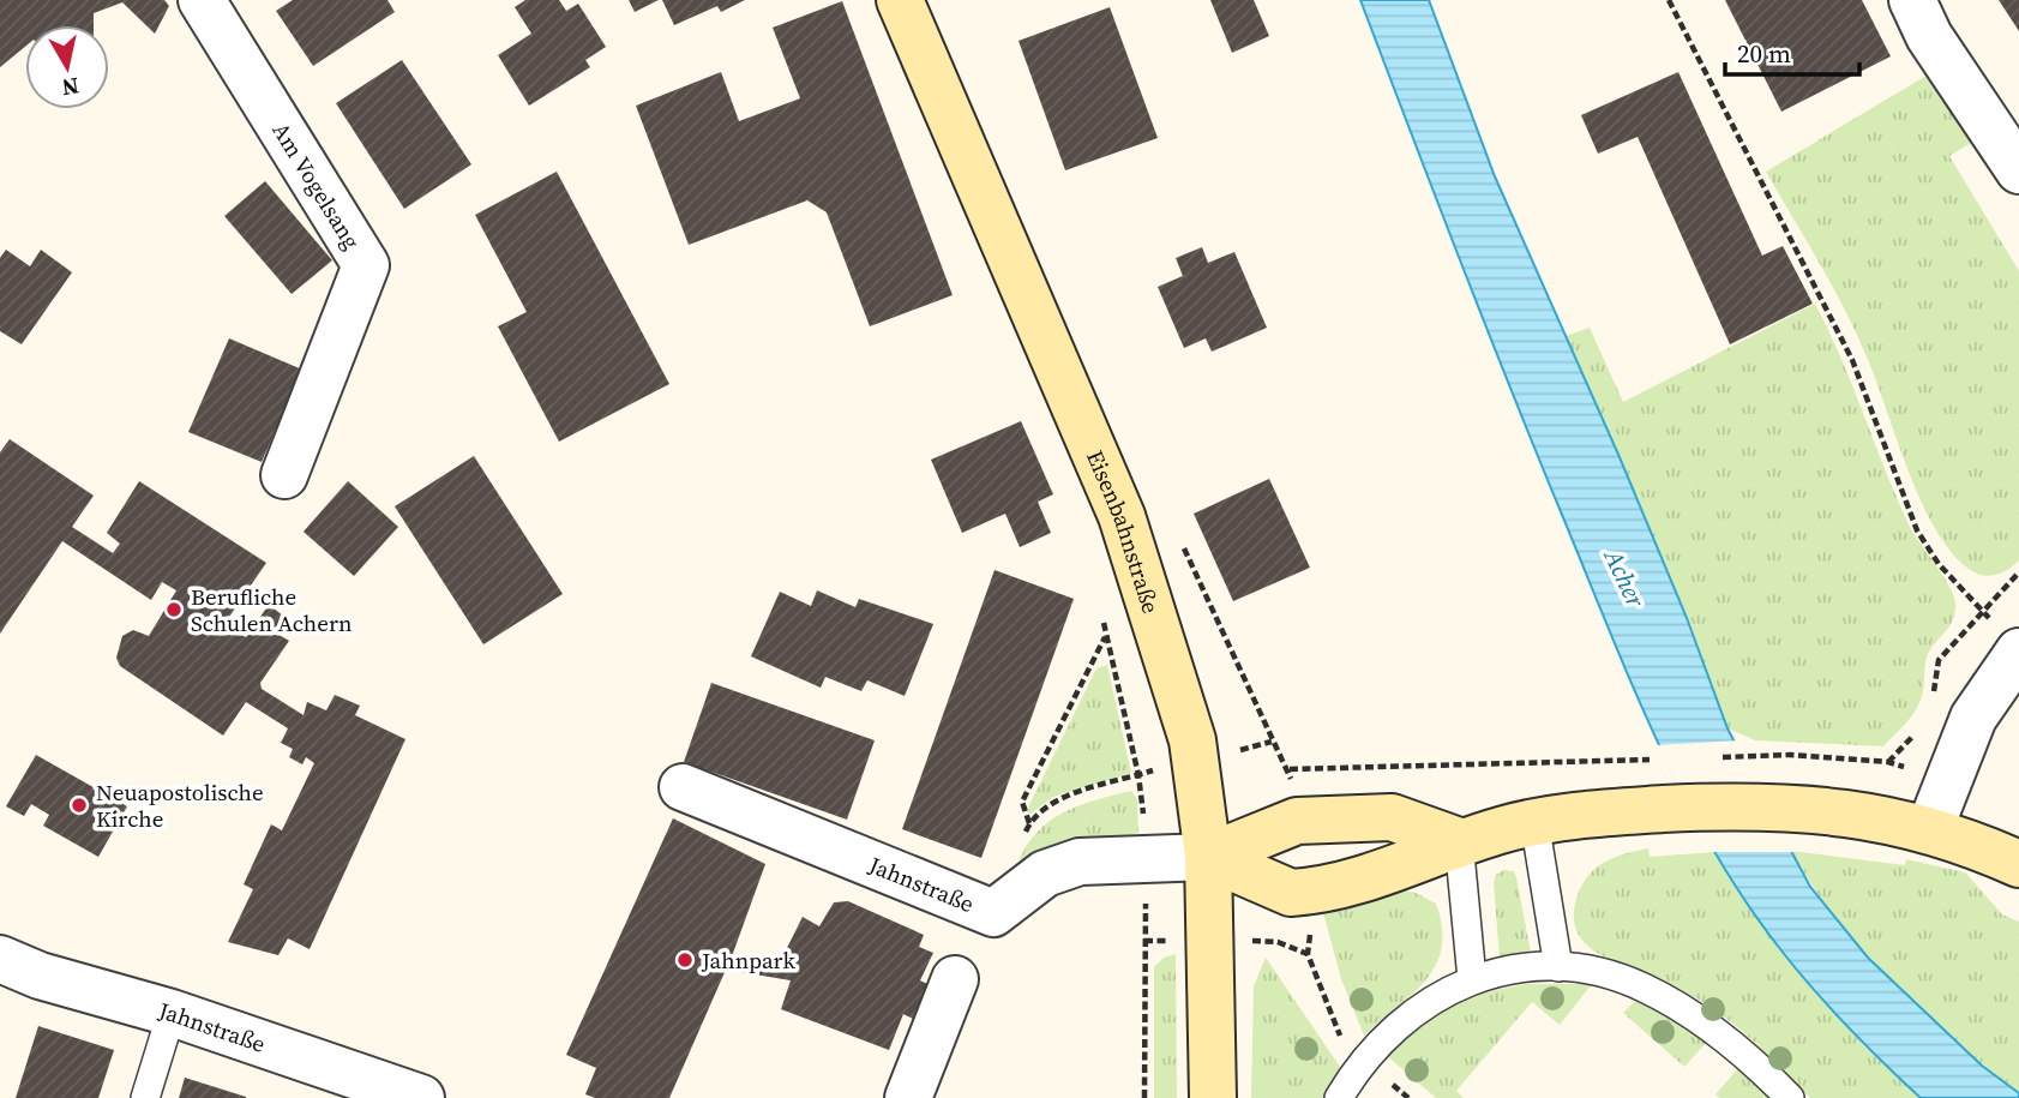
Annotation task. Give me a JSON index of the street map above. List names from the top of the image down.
{
  "streets": {
    "street": ["Am Vogelsang", "Eisenbahnstraße", "Jahnstraße"]
  },
  "crossings": [
    ["Eisenbahnstraße", "Jahnstraße"]
  ],
  "water": ["Acher"],
  "places": ["Berufliche Schulen Achern", "Neuapostolische Kirche", "Jahnpark"],
  "scale_bar": "20 m",
  "north": "bottom"
}
